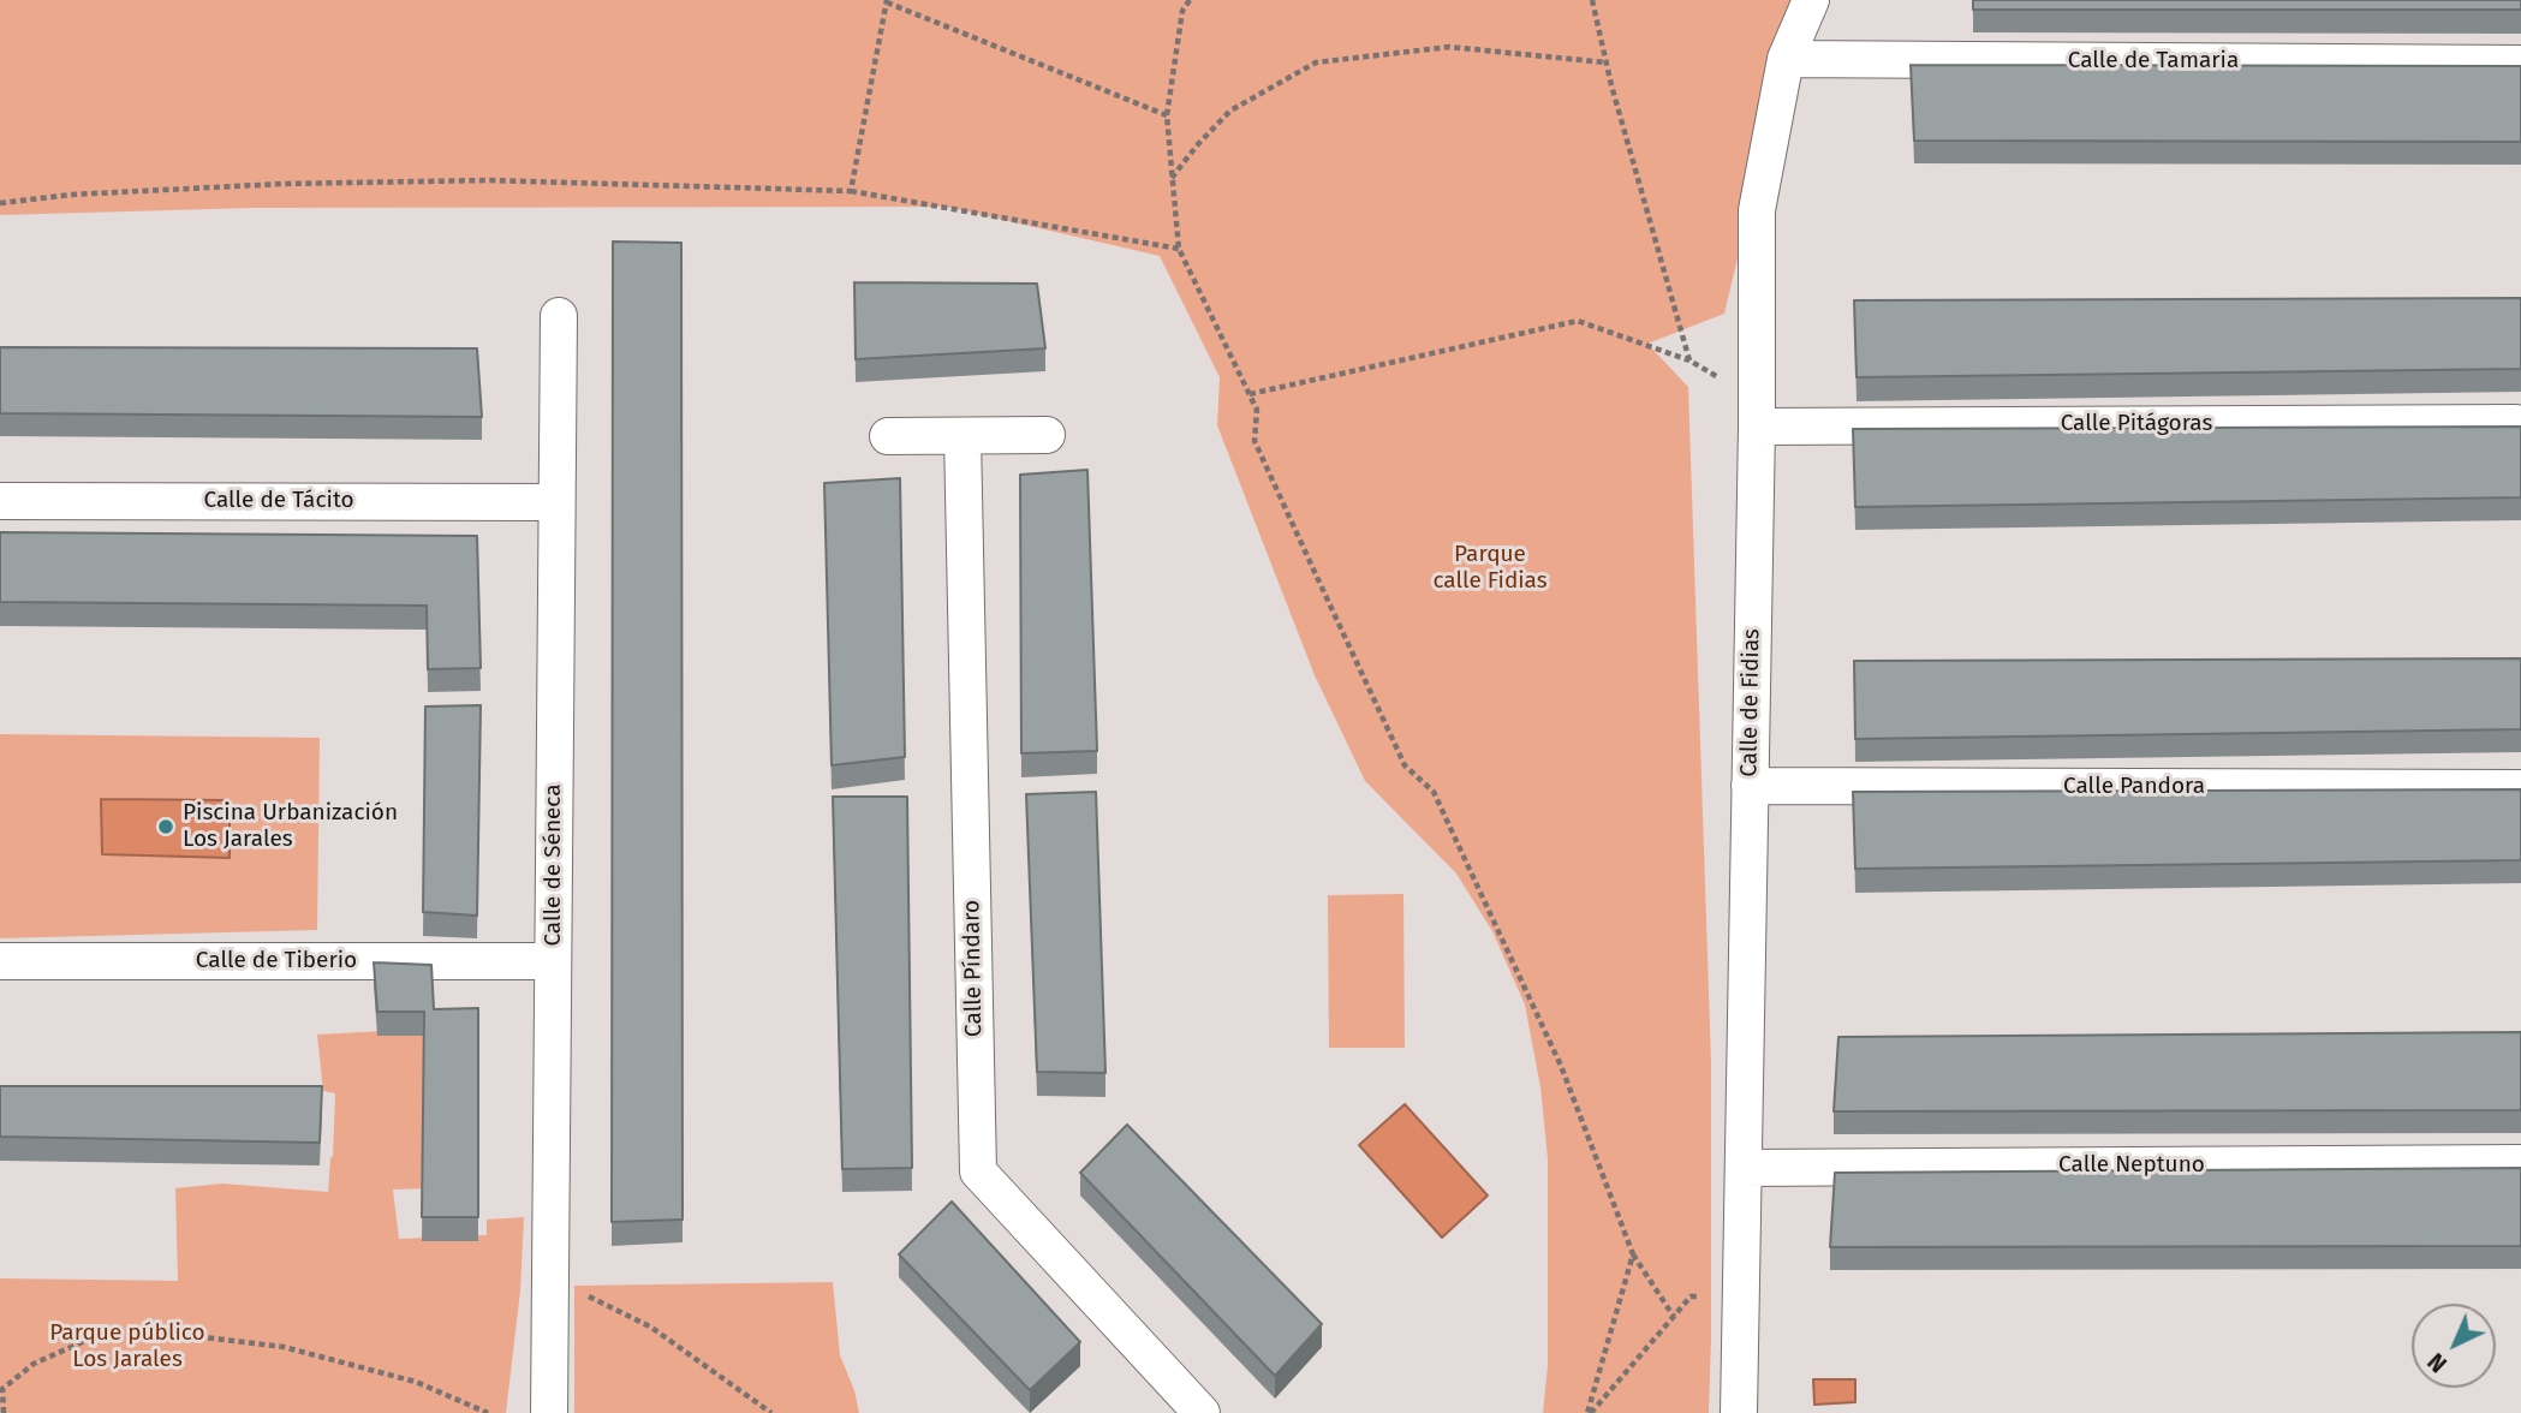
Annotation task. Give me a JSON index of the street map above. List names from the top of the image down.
{
  "streets": {
    "street": [
      "Calle de Tamaria",
      "Calle Pitágoras",
      "Calle de Tácito",
      "Calle de Fidias",
      "Calle Pandora",
      "Calle de Séneca",
      "Calle de Tiberio",
      "Calle Píndaro",
      "Calle Neptuno"
    ]
  },
  "crossings": [
    ["Calle de Tamaria", "Calle de Fidias"],
    ["Calle Pitágoras", "Calle de Fidias"],
    ["Calle de Tácito", "Calle de Séneca"],
    ["Calle de Fidias", "Calle Pandora"],
    ["Calle de Fidias", "Calle Neptuno"],
    ["Calle de Séneca", "Calle de Tiberio"]
  ],
  "parks": ["Parque calle Fidias", "Parque público Los Jarales"],
  "places": ["Piscina Urbanización Los Jarales"],
  "north": "bottom left"
}
